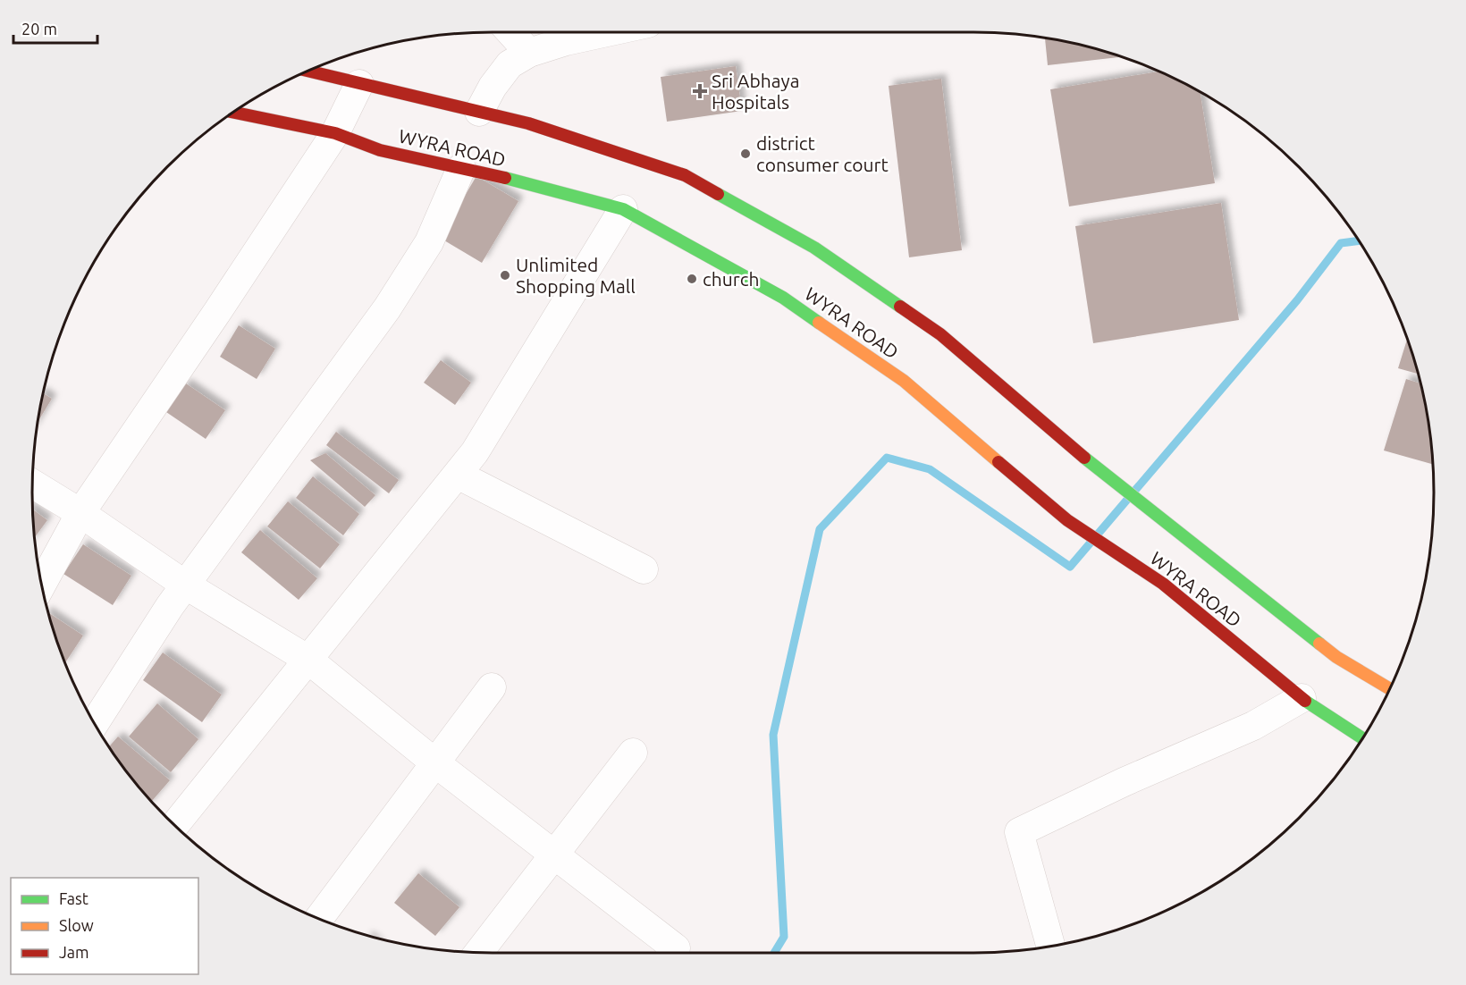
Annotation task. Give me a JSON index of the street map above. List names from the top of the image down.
{
  "streets": {
    "main road": ["WYRA ROAD"]
  },
  "places": {
    "health": ["Sri Abhaya Hospitals"],
    "other": ["district consumer court", "Unlimited Shopping Mall", "church"]
  },
  "legend": ["Fast", "Slow", "Jam"],
  "scale_bar": "20 m"
}
